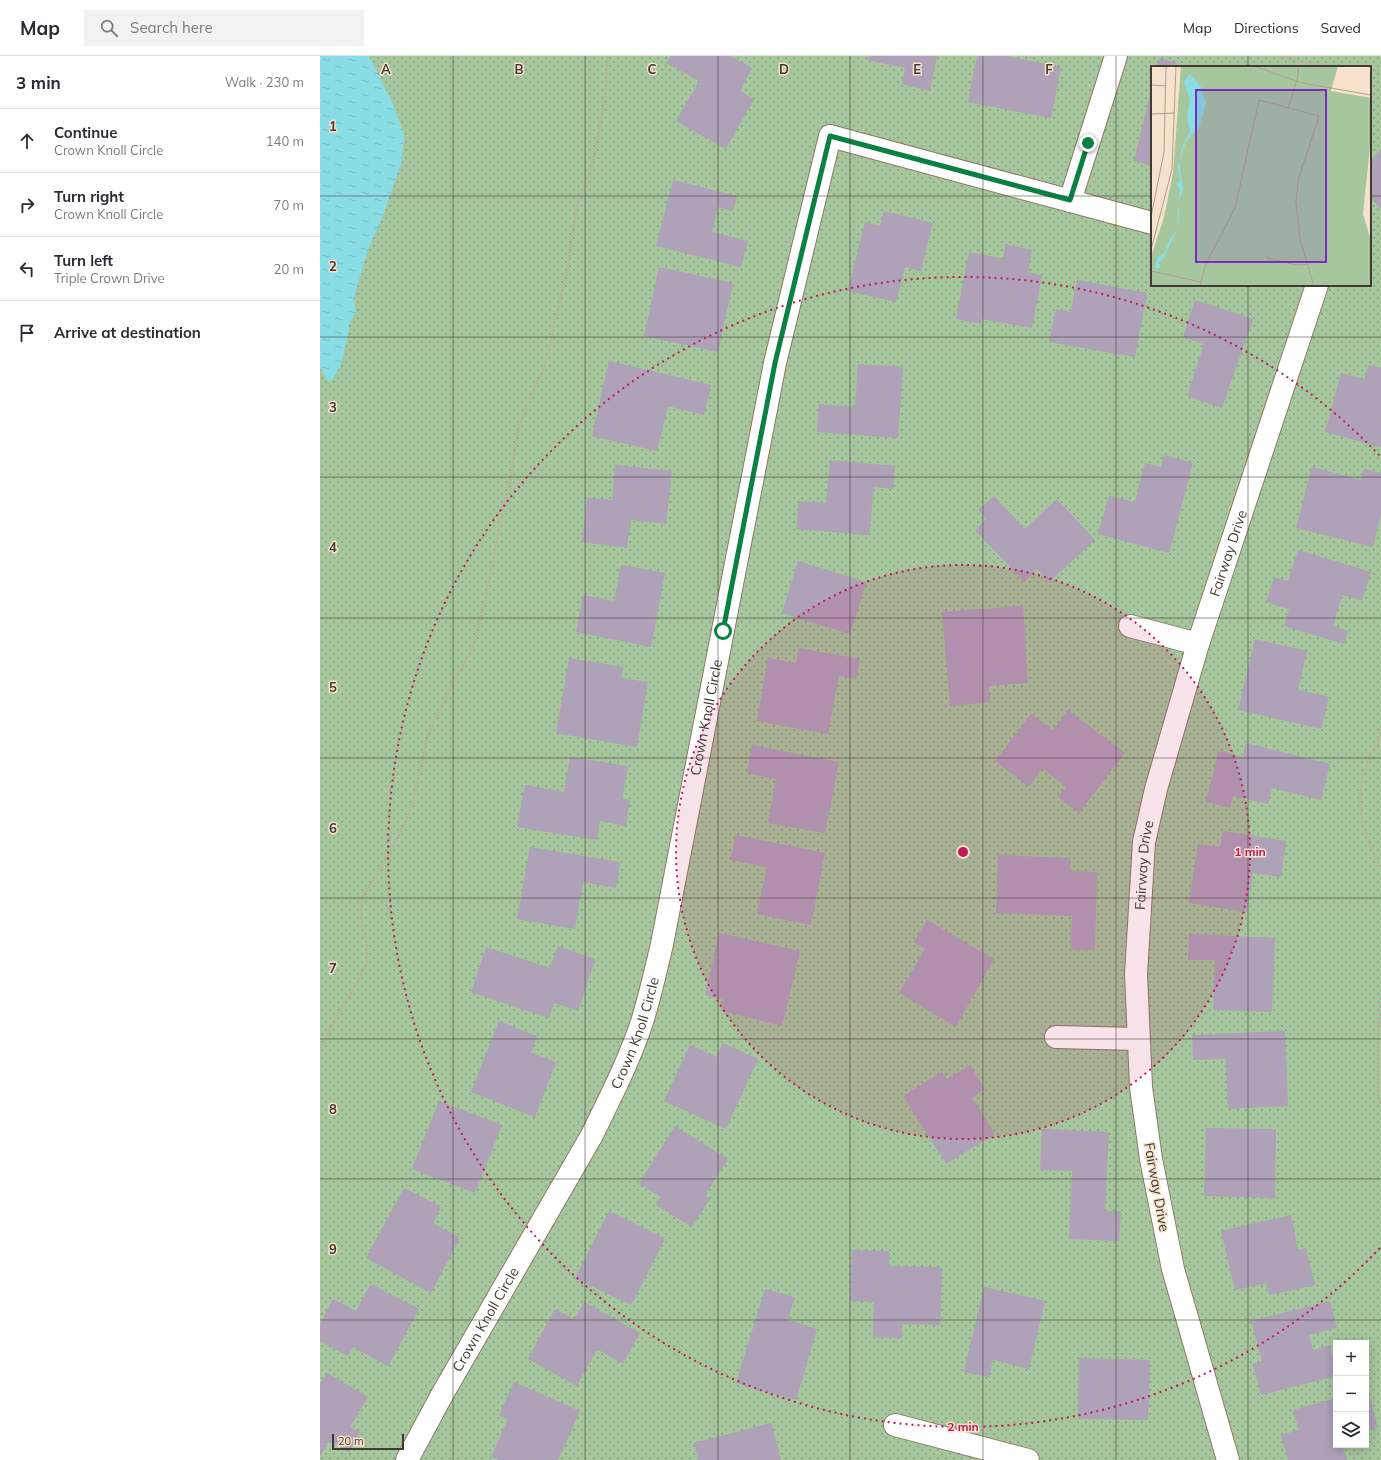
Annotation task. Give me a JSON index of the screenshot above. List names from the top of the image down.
{
  "streets": {
    "street": ["Fairway Drive", "Crown Knoll Circle"]
  },
  "scale_bar": "20 m",
  "page": {
    "header": "Map",
    "search": "Search here",
    "nav": ["Map", "Directions", "Saved"],
    "heading": ["3 min", "Walk · 230 m"],
    "list": [
      ["Continue", "Crown Knoll Circle", "140 m"],
      ["Turn right", "Crown Knoll Circle", "70 m"],
      ["Turn left", "Triple Crown Drive", "20 m"],
      "Arrive at destination"
    ],
    "map_buttons": ["+", "−"],
    "scale": "20 m"
  },
  "grid": {
    "columns": [
      "A",
      "B",
      "C",
      "D",
      "E",
      "F"
    ],
    "rows": [
      "1",
      "2",
      "3",
      "4",
      "5",
      "6",
      "7",
      "8",
      "9"
    ]
  },
  "rings": ["1 min", "2 min"]
}
